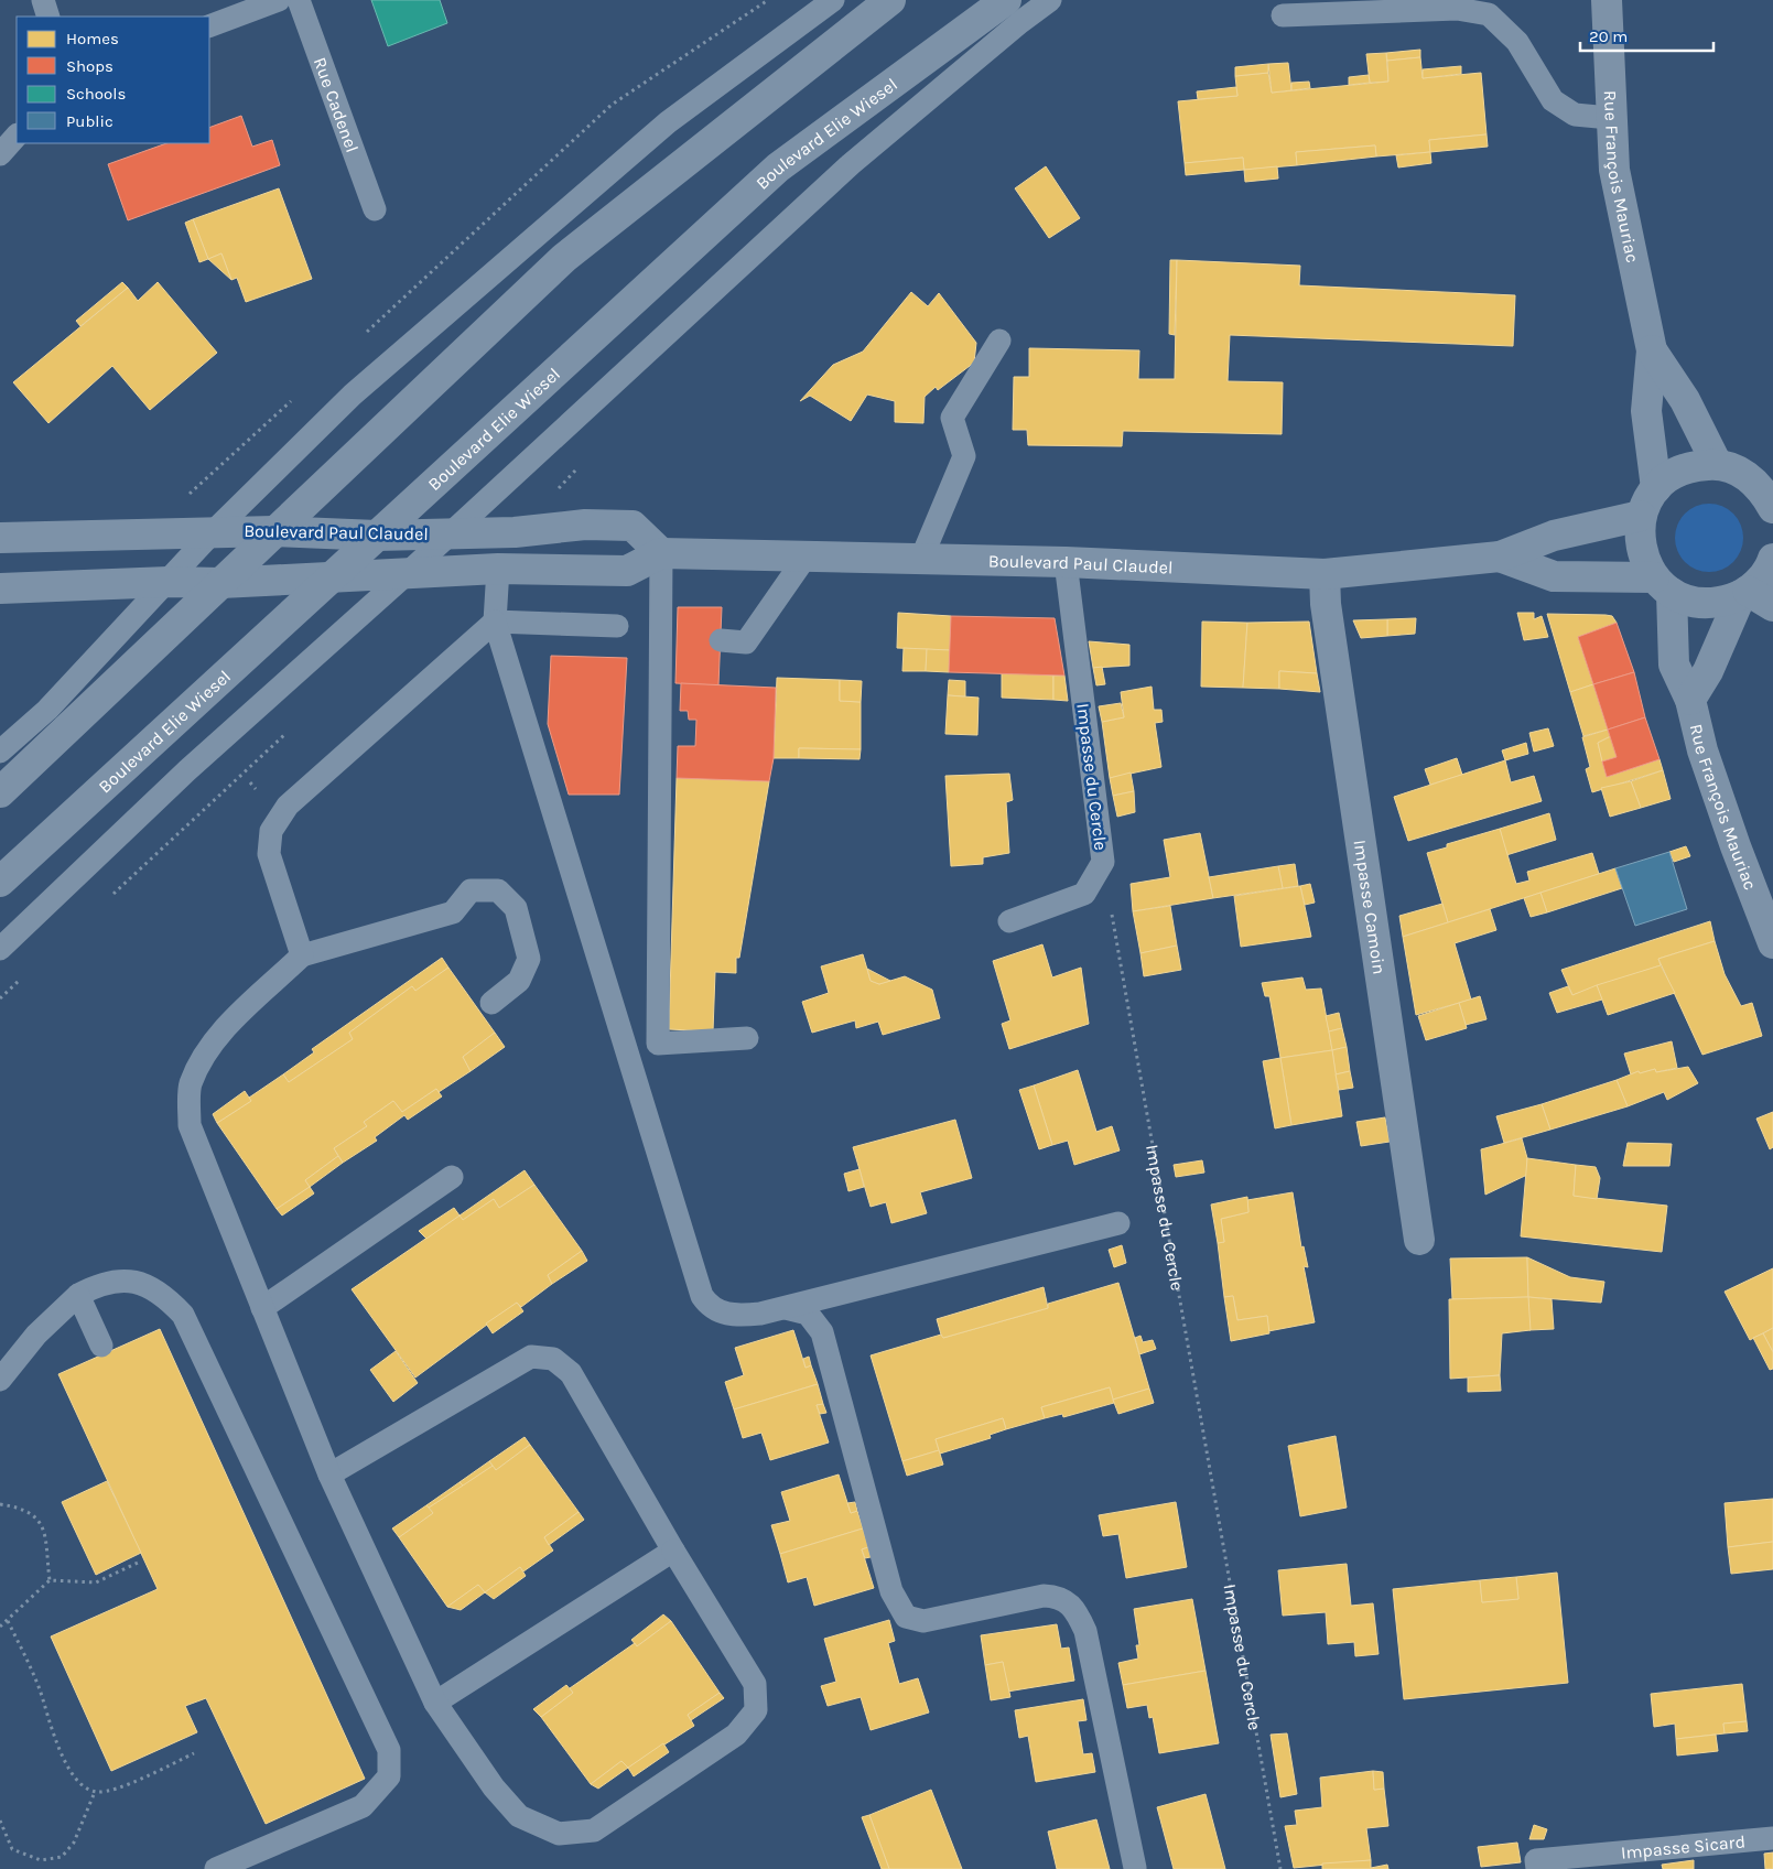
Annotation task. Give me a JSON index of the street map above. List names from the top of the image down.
{
  "streets": {
    "street": [
      "Boulevard Elie Wiesel",
      "Rue François Mauriac",
      "Boulevard Paul Claudel",
      "Impasse Camoin"
    ],
    "lane": ["Rue Cadenel", "Impasse du Cercle", "Impasse Sicard"]
  },
  "crossings": [
    ["Boulevard Elie Wiesel", "Boulevard Paul Claudel"],
    ["Rue François Mauriac", "Boulevard Paul Claudel"],
    ["Boulevard Paul Claudel", "Impasse du Cercle"],
    ["Boulevard Paul Claudel", "Impasse Camoin"]
  ],
  "legend": [
    "Homes",
    "Shops",
    "Schools",
    "Public"
  ],
  "scale_bar": "20 m"
}
